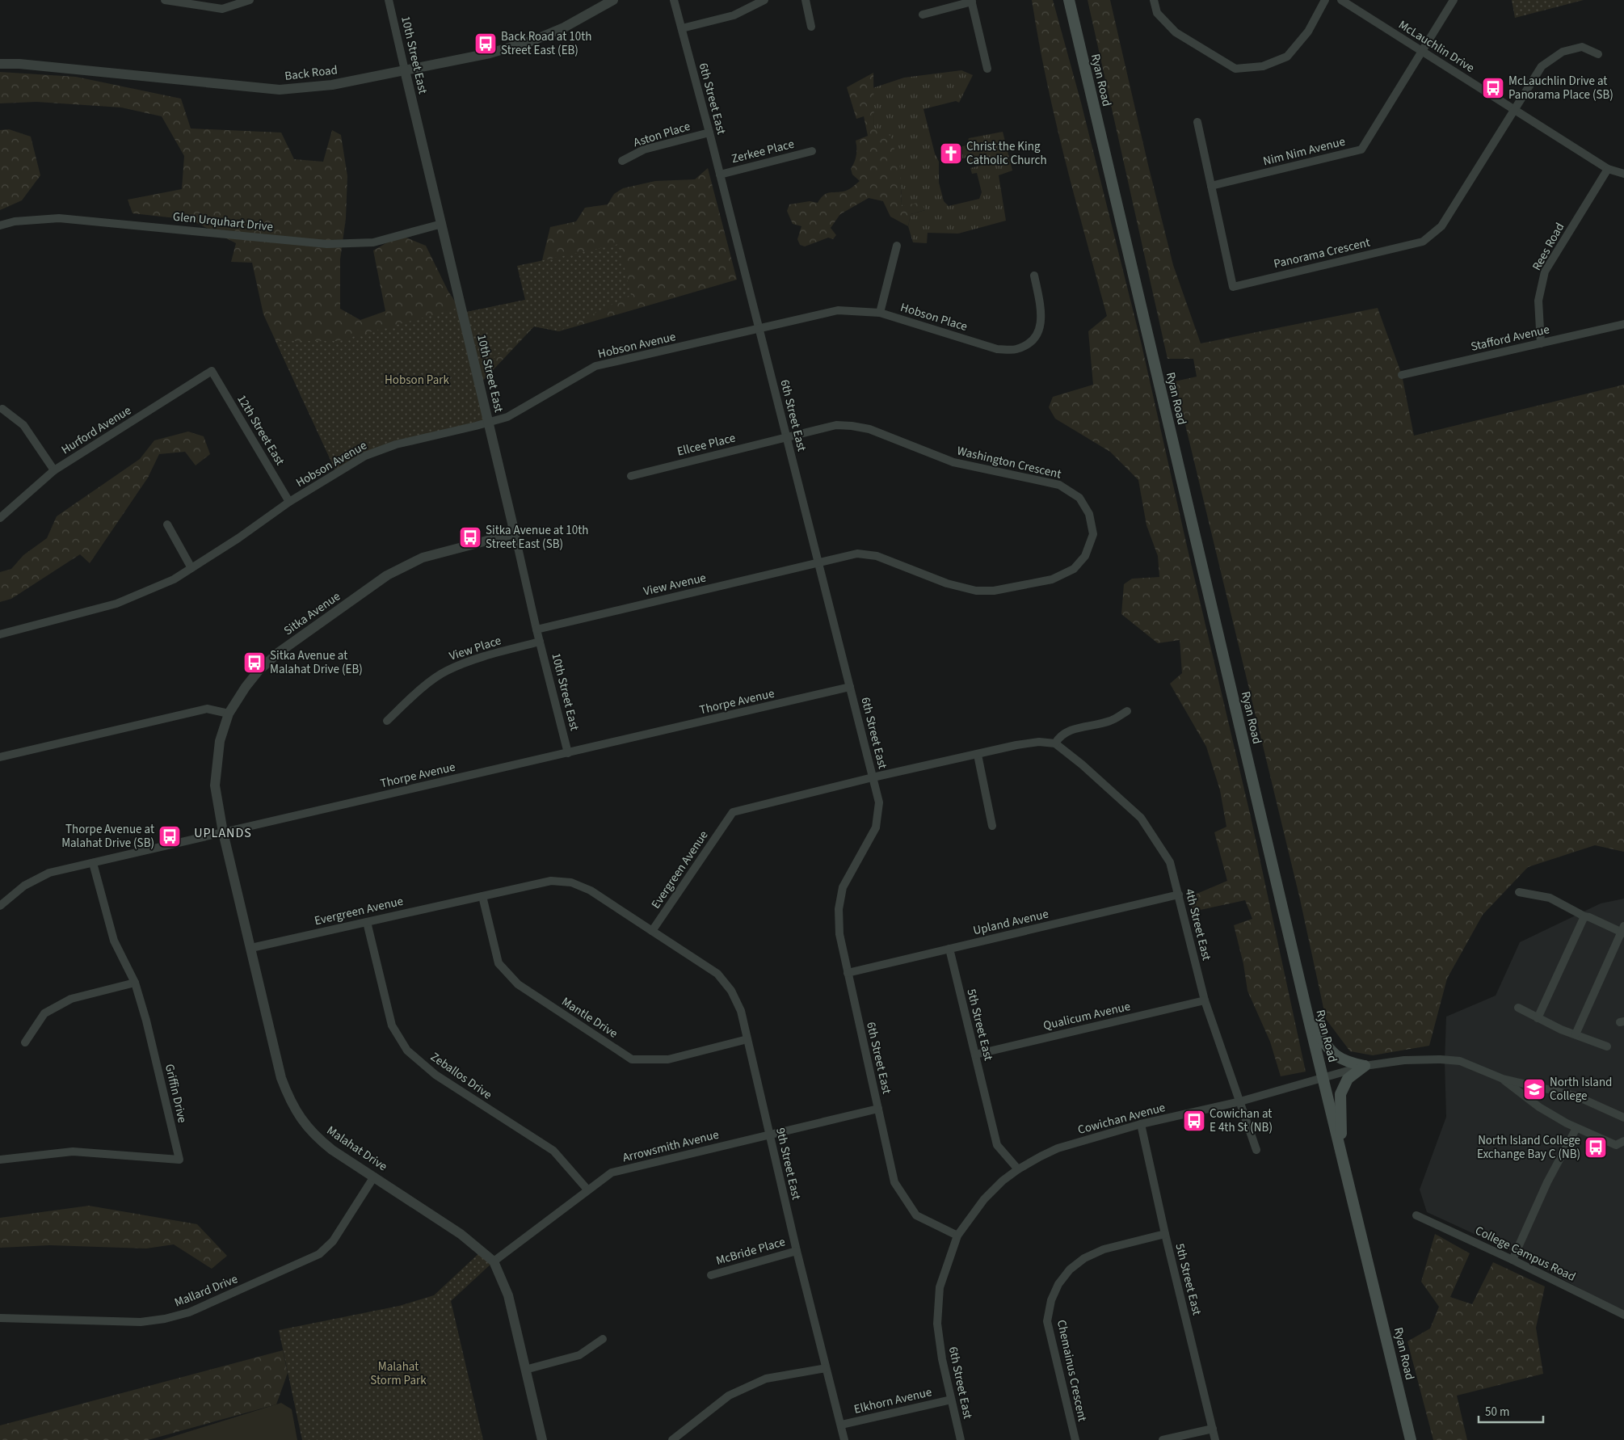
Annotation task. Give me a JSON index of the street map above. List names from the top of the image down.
{
  "streets": {
    "main road": ["Ryan Road"],
    "street": [
      "McLauchlin Drive",
      "10th Street East",
      "Back Road",
      "6th Street East",
      "Aston Place",
      "Zerkee Place",
      "Nim Nim Avenue",
      "Glen Urquhart Drive",
      "Rees Road",
      "Panorama Crescent",
      "Hobson Place",
      "Stafford Avenue",
      "Hobson Avenue",
      "Hurford Avenue",
      "12th Street East",
      "Ellcee Place",
      "Washington Crescent",
      "View Avenue",
      "Sitka Avenue",
      "View Place",
      "Thorpe Avenue",
      "Evergreen Avenue",
      "Upland Avenue",
      "4th Street East",
      "Qualicum Avenue",
      "Mantle Drive",
      "5th Street East",
      "Zeballos Drive",
      "Griffin Drive",
      "Cowichan Avenue",
      "Arrowsmith Avenue",
      "Malahat Drive",
      "9th Street East",
      "McBride Place",
      "College Campus Road",
      "Mallard Drive",
      "Chemainus Crescent",
      "Elkhorn Avenue"
    ]
  },
  "crossings": [
    ["McLauchlin Drive", "Nim Nim Avenue"],
    ["McLauchlin Drive", "Rees Road"],
    ["McLauchlin Drive", "Panorama Crescent"],
    ["10th Street East", "Back Road"],
    ["10th Street East", "Glen Urquhart Drive"],
    ["10th Street East", "Hobson Avenue"],
    ["10th Street East", "View Avenue"],
    ["10th Street East", "Sitka Avenue"],
    ["10th Street East", "View Place"],
    ["10th Street East", "Thorpe Avenue"],
    ["Ryan Road", "Cowichan Avenue"],
    ["6th Street East", "Aston Place"],
    ["6th Street East", "Zerkee Place"],
    ["6th Street East", "Hobson Place"],
    ["6th Street East", "Hobson Avenue"],
    ["6th Street East", "Ellcee Place"],
    ["6th Street East", "Washington Crescent"],
    ["6th Street East", "View Avenue"],
    ["6th Street East", "Thorpe Avenue"],
    ["6th Street East", "Evergreen Avenue"],
    ["6th Street East", "Upland Avenue"],
    ["6th Street East", "Cowichan Avenue"],
    ["6th Street East", "Arrowsmith Avenue"],
    ["6th Street East", "Elkhorn Avenue"],
    ["Nim Nim Avenue", "Panorama Crescent"],
    ["Rees Road", "Stafford Avenue"],
    ["Hobson Place", "Hobson Avenue"],
    ["Hobson Avenue", "12th Street East"],
    ["Hurford Avenue", "12th Street East"],
    ["Ellcee Place", "Washington Crescent"],
    ["Washington Crescent", "View Avenue"],
    ["Sitka Avenue", "Malahat Drive"],
    ["Thorpe Avenue", "Griffin Drive"],
    ["Thorpe Avenue", "Malahat Drive"],
    ["Evergreen Avenue", "4th Street East"],
    ["Evergreen Avenue", "Mantle Drive"],
    ["Evergreen Avenue", "Zeballos Drive"],
    ["Evergreen Avenue", "Malahat Drive"],
    ["Evergreen Avenue", "9th Street East"],
    ["Upland Avenue", "4th Street East"],
    ["Upland Avenue", "5th Street East"],
    ["4th Street East", "Qualicum Avenue"],
    ["4th Street East", "Cowichan Avenue"],
    ["Qualicum Avenue", "5th Street East"],
    ["Mantle Drive", "9th Street East"],
    ["5th Street East", "Cowichan Avenue"],
    ["5th Street East", "Chemainus Crescent"],
    ["Zeballos Drive", "Arrowsmith Avenue"],
    ["Arrowsmith Avenue", "Malahat Drive"],
    ["Arrowsmith Avenue", "9th Street East"],
    ["Malahat Drive", "Mallard Drive"],
    ["9th Street East", "McBride Place"],
    ["9th Street East", "Elkhorn Avenue"]
  ],
  "districts": ["UPLANDS"],
  "parks": ["Hobson Park", "Malahat Storm Park"],
  "places": {
    "bus stop": [
      "Back Road at 10th Street East (EB)",
      "McLauchlin Drive at Panorama Place (SB)",
      "Sitka Avenue at 10th Street East (SB)",
      "Sitka Avenue at Malahat Drive (EB)",
      "Thorpe Avenue at Malahat Drive (SB)",
      "Cowichan at E 4th St (NB)",
      "North Island College Exchange Bay C (NB)"
    ],
    "church": ["Christ the King Catholic Church"],
    "school or university": ["North Island College"]
  },
  "scale_bar": "50 m"
}
